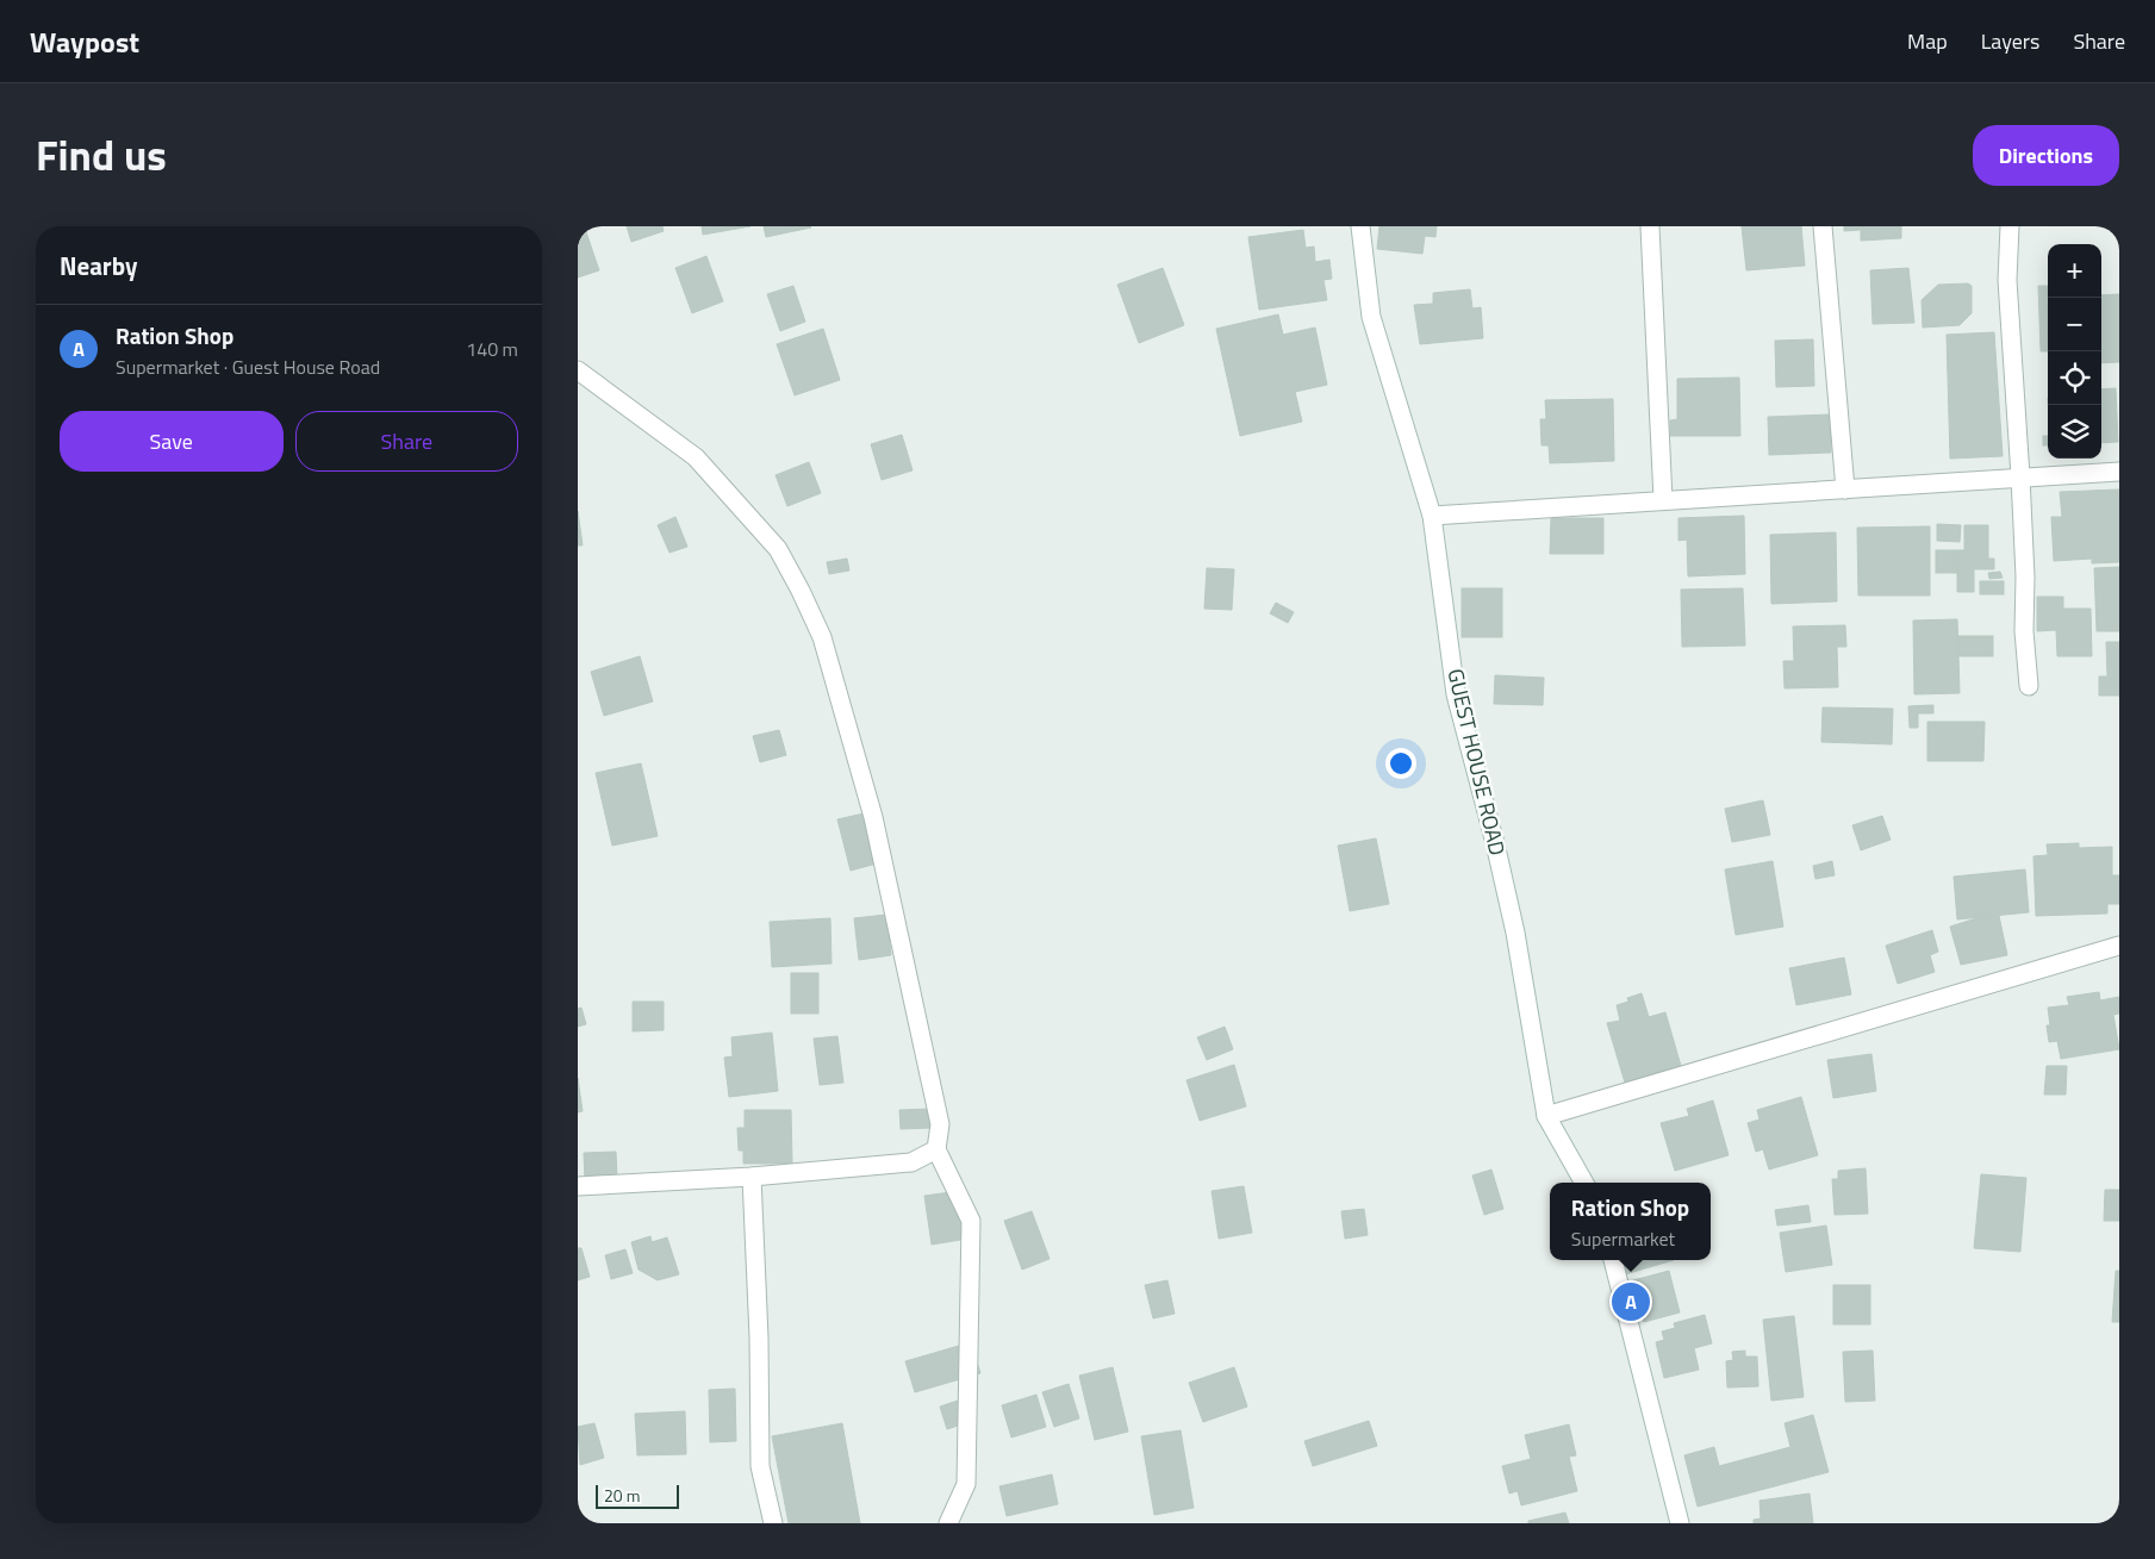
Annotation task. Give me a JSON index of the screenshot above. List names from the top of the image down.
{
  "streets": {
    "street": ["GUEST HOUSE ROAD"]
  },
  "scale_bar": "20 m",
  "page": {
    "header": "Waypost",
    "nav": ["Map", "Layers", "Share"],
    "title": "Find us",
    "buttons": [
      "Directions",
      ["Save", "Share"]
    ],
    "heading": "Nearby",
    "map_buttons": ["+", "−"],
    "list": [
      {
        "mark": "A",
        "name": "Ration Shop",
        "note": "Supermarket · Guest House Road",
        "value": "140 m"
      }
    ],
    "popup": ["Ration Shop", "Supermarket"],
    "pins": "A",
    "scale": "20 m"
  }
}
